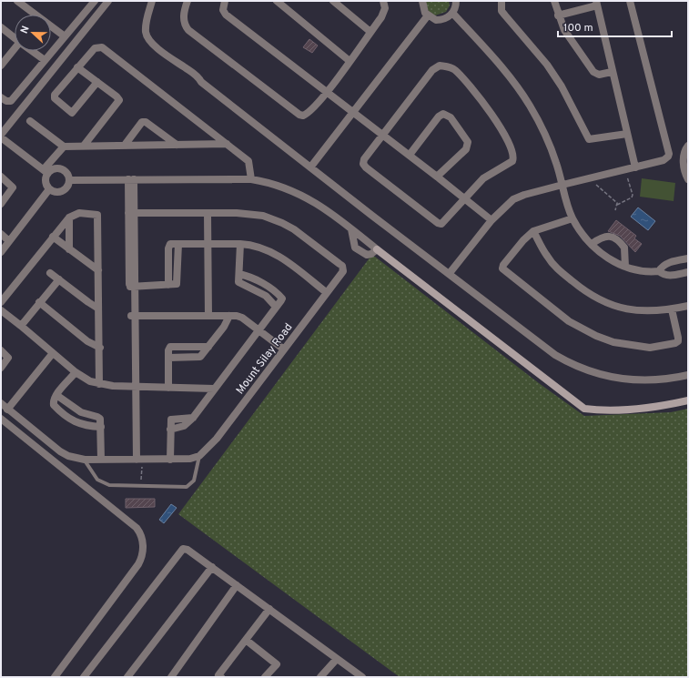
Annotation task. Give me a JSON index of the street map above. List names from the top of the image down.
{
  "streets": {
    "street": ["Mount Silay Road"]
  },
  "scale_bar": "100 m",
  "north": "left"
}
